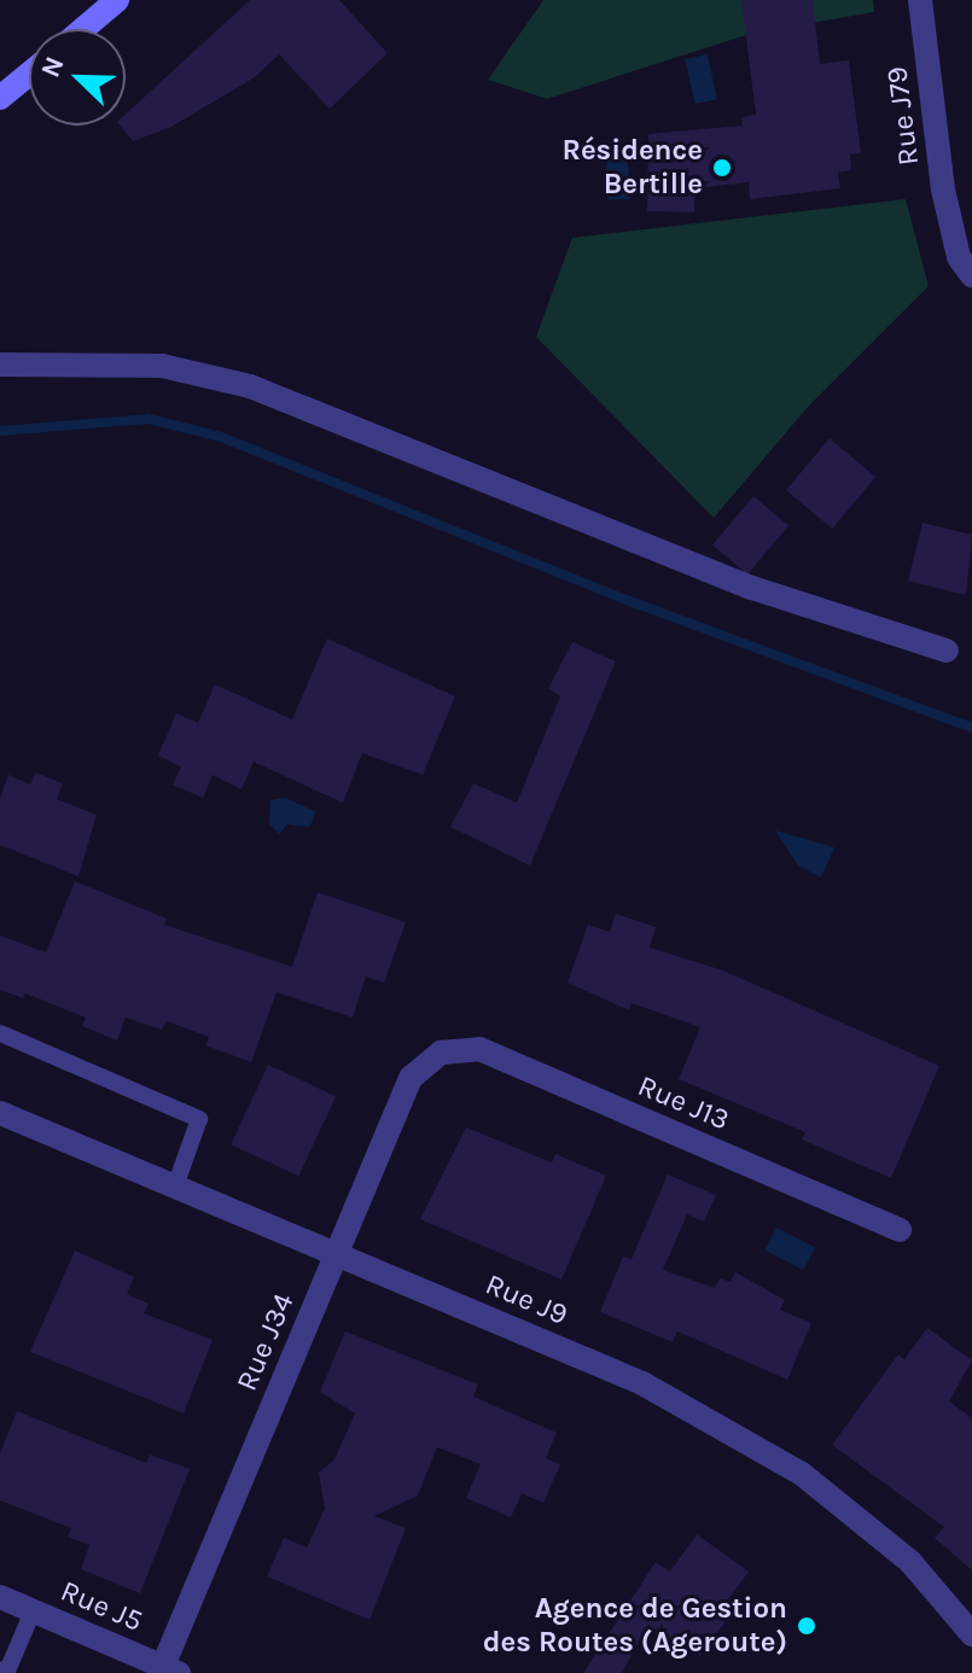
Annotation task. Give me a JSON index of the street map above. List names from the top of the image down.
{
  "streets": {
    "street": [
      "Rue J79",
      "Rue J13",
      "Rue J9",
      "Rue J34",
      "Rue J5"
    ]
  },
  "crossings": [
    ["Rue J13", "Rue J34"],
    ["Rue J9", "Rue J34"],
    ["Rue J34", "Rue J5"]
  ],
  "places": ["Résidence Bertille", "Agence de Gestion des Routes (Ageroute)"],
  "north": "top left"
}
